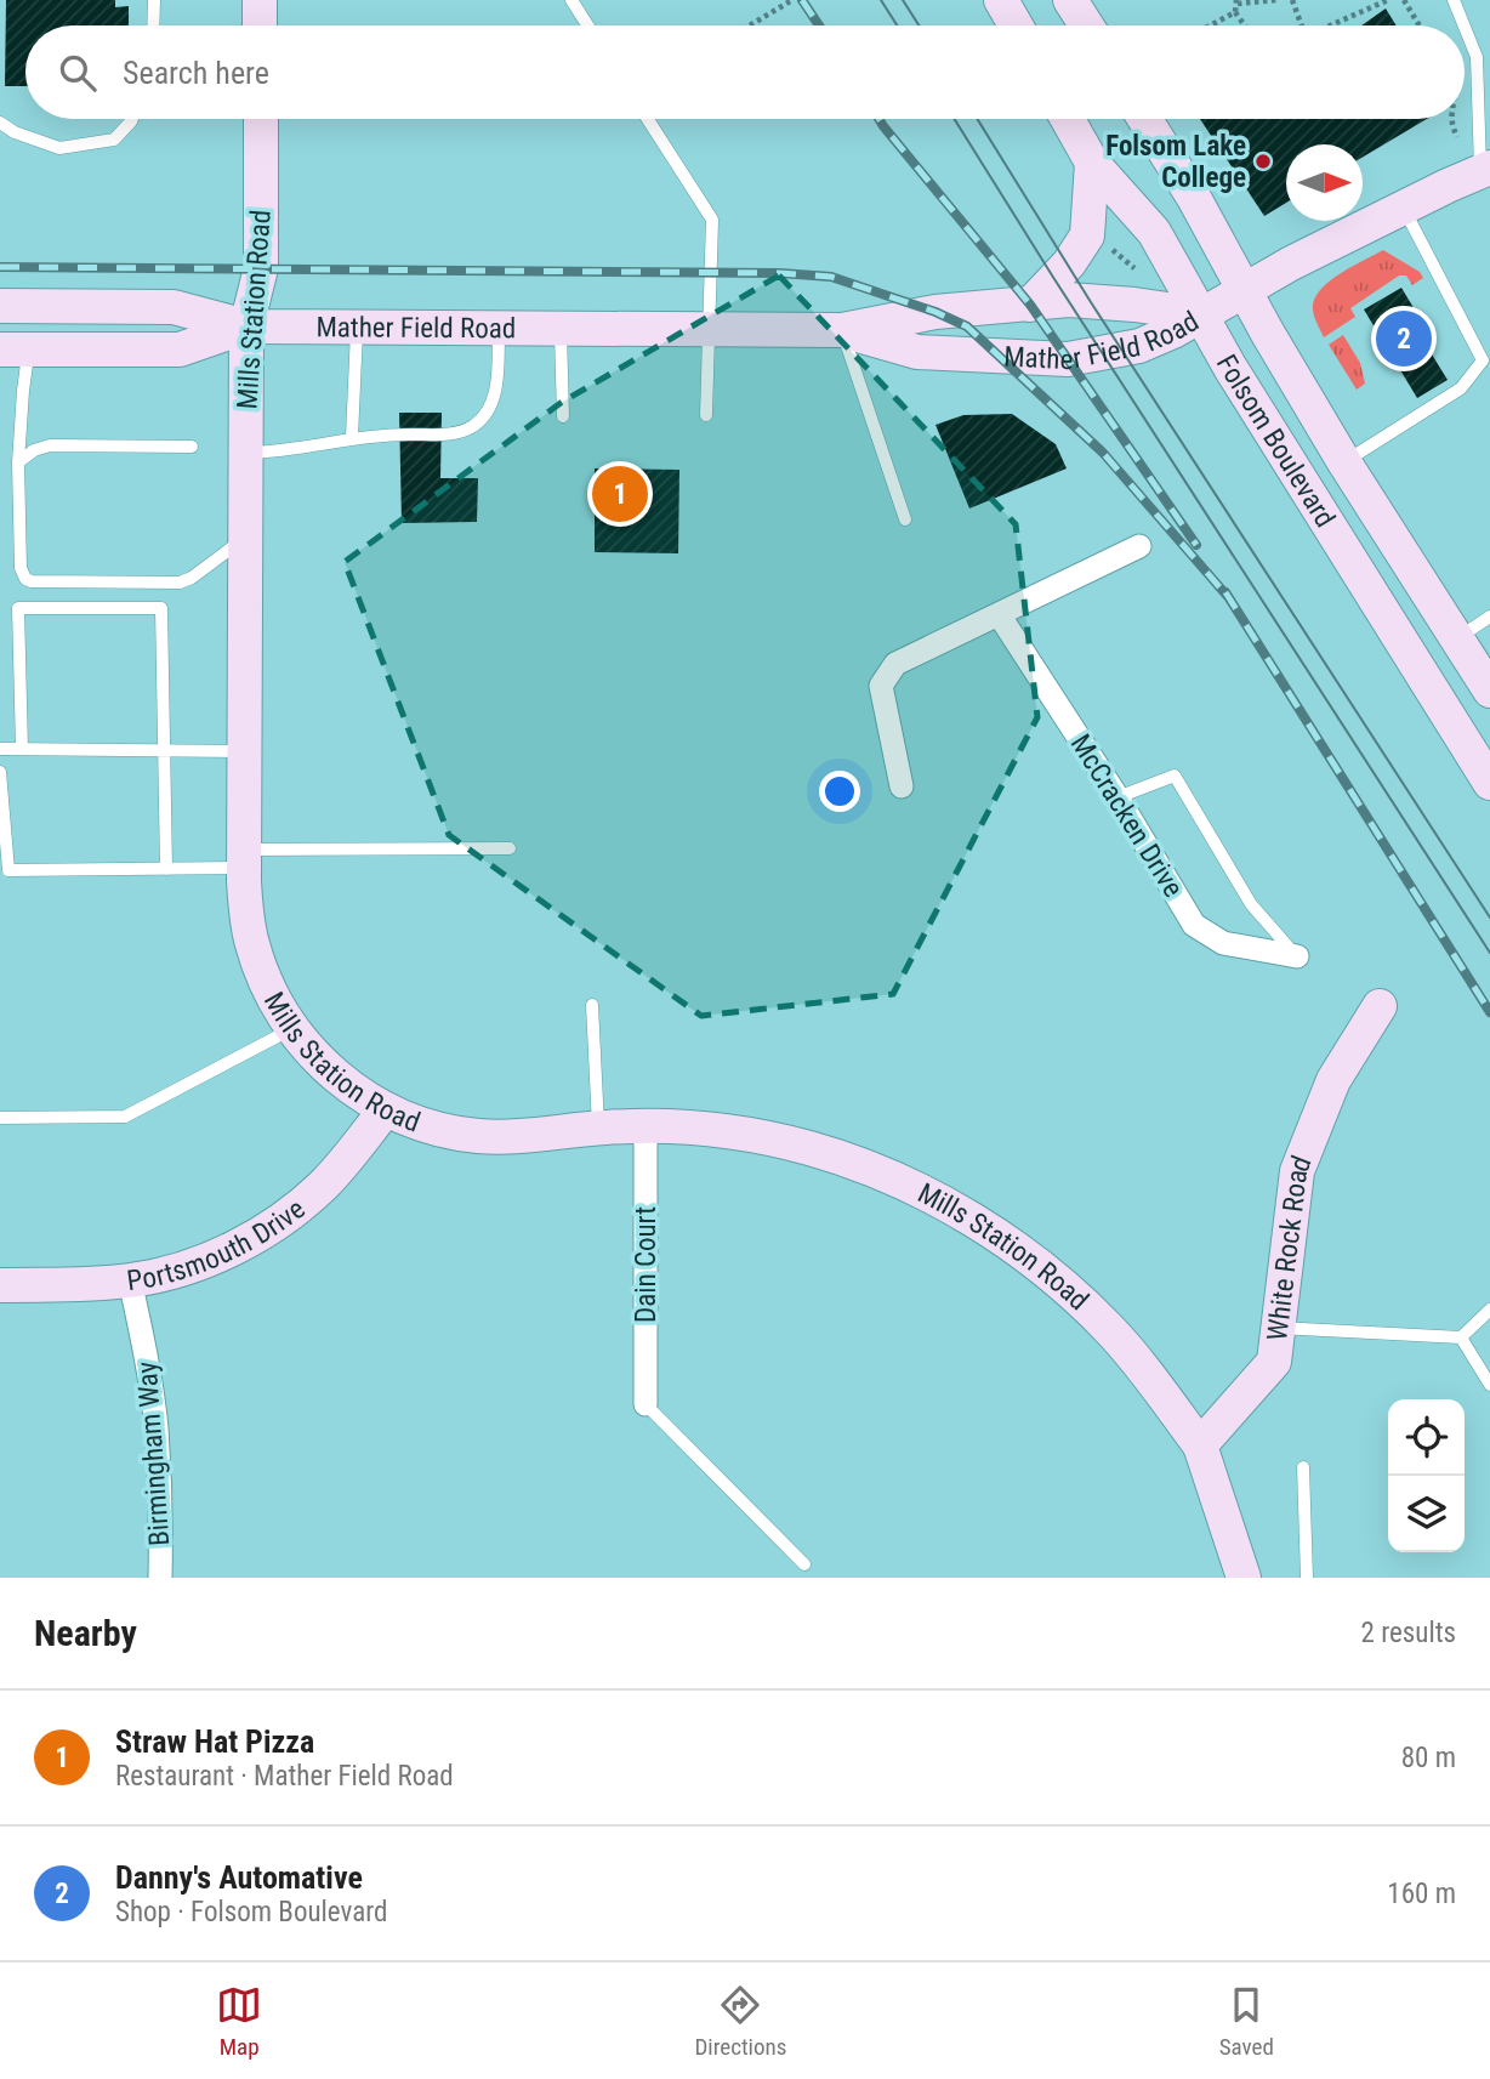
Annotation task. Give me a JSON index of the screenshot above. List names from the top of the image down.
{
  "streets": {
    "main road": [
      "Mills Station Road",
      "Mather Field Road",
      "Folsom Boulevard",
      "Portsmouth Drive",
      "White Rock Road"
    ],
    "street": ["McCracken Drive", "Dain Court", "Birmingham Way"]
  },
  "crossings": [
    ["Mills Station Road", "Mather Field Road"],
    ["Mills Station Road", "Portsmouth Drive"],
    ["Mills Station Road", "White Rock Road"],
    ["Mills Station Road", "Dain Court"],
    ["Mather Field Road", "Folsom Boulevard"],
    ["Portsmouth Drive", "Birmingham Way"]
  ],
  "places": ["Folsom Lake College"],
  "north": "right",
  "page": {
    "search": "Search here",
    "pins": ["2", "1"],
    "heading": ["Nearby", "2 results"],
    "list": [
      {
        "mark": "1",
        "name": "Straw Hat Pizza",
        "note": "Restaurant · Mather Field Road",
        "value": "80 m"
      },
      {
        "mark": "2",
        "name": "Danny's Automative",
        "note": "Shop · Folsom Boulevard",
        "value": "160 m"
      }
    ],
    "nav": ["Map", "Directions", "Saved"]
  }
}
